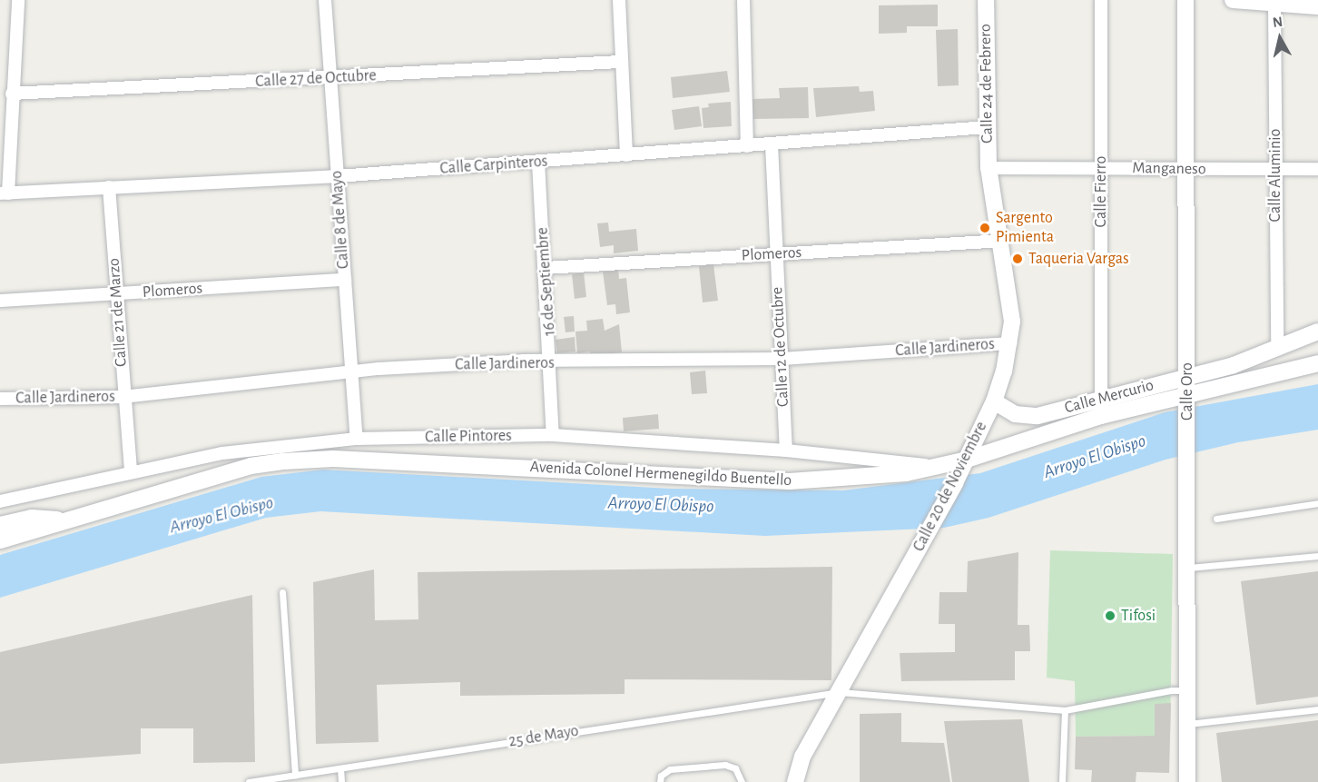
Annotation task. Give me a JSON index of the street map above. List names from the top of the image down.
{
  "streets": {
    "street": [
      "Calle 27 de Octubre",
      "Calle 24 de Febrero",
      "Calle Carpinteros",
      "Manganeso",
      "Calle Aluminio",
      "Calle Fierro",
      "Calle 8 de Mayo",
      "Plomeros",
      "16 de Septiembre",
      "Calle 21 de Marzo",
      "Calle 12 de Octubre",
      "Calle Jardineros",
      "Calle Oro",
      "Calle Mercurio",
      "Calle Pintores",
      "Avenida Colonel Hermenegildo Buentello",
      "Calle 20 de Noviembre"
    ],
    "lane": ["25 de Mayo"]
  },
  "crossings": [
    ["Calle 27 de Octubre", "Calle 8 de Mayo"],
    ["Calle 24 de Febrero", "Calle Carpinteros"],
    ["Calle 24 de Febrero", "Manganeso"],
    ["Calle 24 de Febrero", "Calle 20 de Noviembre"],
    ["Calle Carpinteros", "Calle 8 de Mayo"],
    ["Calle Carpinteros", "16 de Septiembre"],
    ["Calle Carpinteros", "Calle 21 de Marzo"],
    ["Calle Carpinteros", "Calle 12 de Octubre"],
    ["Manganeso", "Calle Aluminio"],
    ["Manganeso", "Calle Fierro"],
    ["Manganeso", "Calle Oro"],
    ["Manganeso", "Calle 20 de Noviembre"],
    ["Calle Aluminio", "Calle Mercurio"],
    ["Calle Fierro", "Calle Mercurio"],
    ["Calle Fierro", "Avenida Colonel Hermenegildo Buentello"],
    ["Calle 8 de Mayo", "Plomeros"],
    ["Calle 8 de Mayo", "Calle Jardineros"],
    ["Calle 8 de Mayo", "Calle Pintores"],
    ["Plomeros", "16 de Septiembre"],
    ["Plomeros", "Calle 21 de Marzo"],
    ["Plomeros", "Calle 12 de Octubre"],
    ["Plomeros", "Calle 20 de Noviembre"],
    ["16 de Septiembre", "Calle Jardineros"],
    ["16 de Septiembre", "Calle Pintores"],
    ["Calle 21 de Marzo", "Calle Jardineros"],
    ["Calle 21 de Marzo", "Calle Pintores"],
    ["Calle 12 de Octubre", "Calle Jardineros"],
    ["Calle 12 de Octubre", "Calle Pintores"],
    ["Calle Jardineros", "Calle 20 de Noviembre"],
    ["Calle Oro", "Calle Mercurio"],
    ["Calle Oro", "Avenida Colonel Hermenegildo Buentello"],
    ["Calle Oro", "25 de Mayo"],
    ["Calle Mercurio", "Calle 20 de Noviembre"],
    ["Calle Pintores", "Avenida Colonel Hermenegildo Buentello"],
    ["Avenida Colonel Hermenegildo Buentello", "Calle 20 de Noviembre"],
    ["Calle 20 de Noviembre", "25 de Mayo"]
  ],
  "water": ["Arroyo El Obispo"],
  "places": ["Sargento Pimienta", "Taqueria Vargas", "Tifosi"],
  "north": "top"
}
